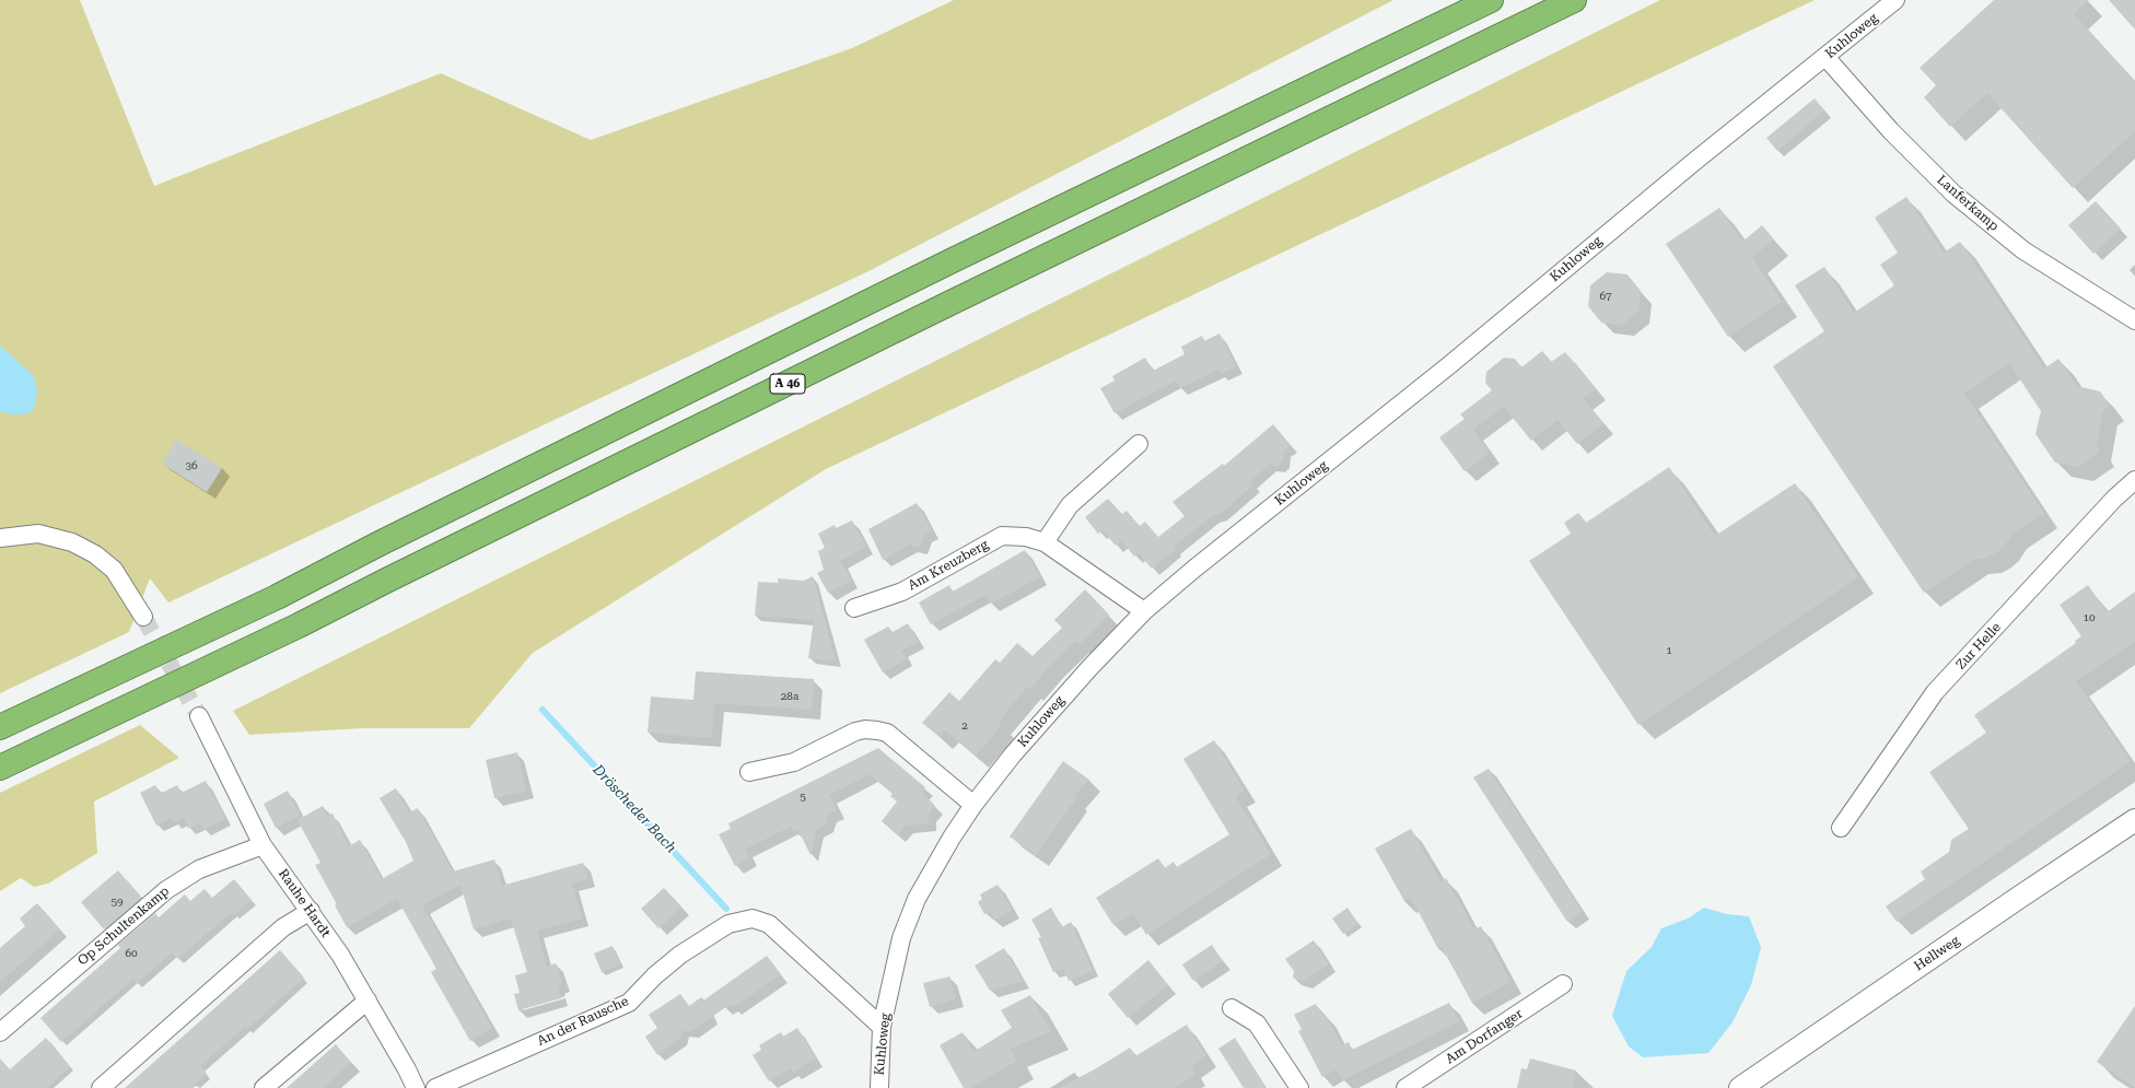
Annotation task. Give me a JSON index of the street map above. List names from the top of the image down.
{
  "streets": {
    "highway": ["A 46"],
    "street": [
      "Kuhloweg",
      "Lanferkamp",
      "Am Kreuzberg",
      "Zur Helle",
      "Rauhe Hardt",
      "Op Schultenkamp",
      "Hellweg",
      "An der Rausche",
      "Am Dorfanger"
    ]
  },
  "crossings": [
    ["Kuhloweg", "Lanferkamp"],
    ["Kuhloweg", "Am Kreuzberg"],
    ["Kuhloweg", "An der Rausche"],
    ["Rauhe Hardt", "Op Schultenkamp"]
  ],
  "water": ["Dröscheder Bach"],
  "house_numbers": [
    "67",
    "36",
    "10",
    "1",
    "28a",
    "2",
    "5",
    "59",
    "60"
  ]
}
